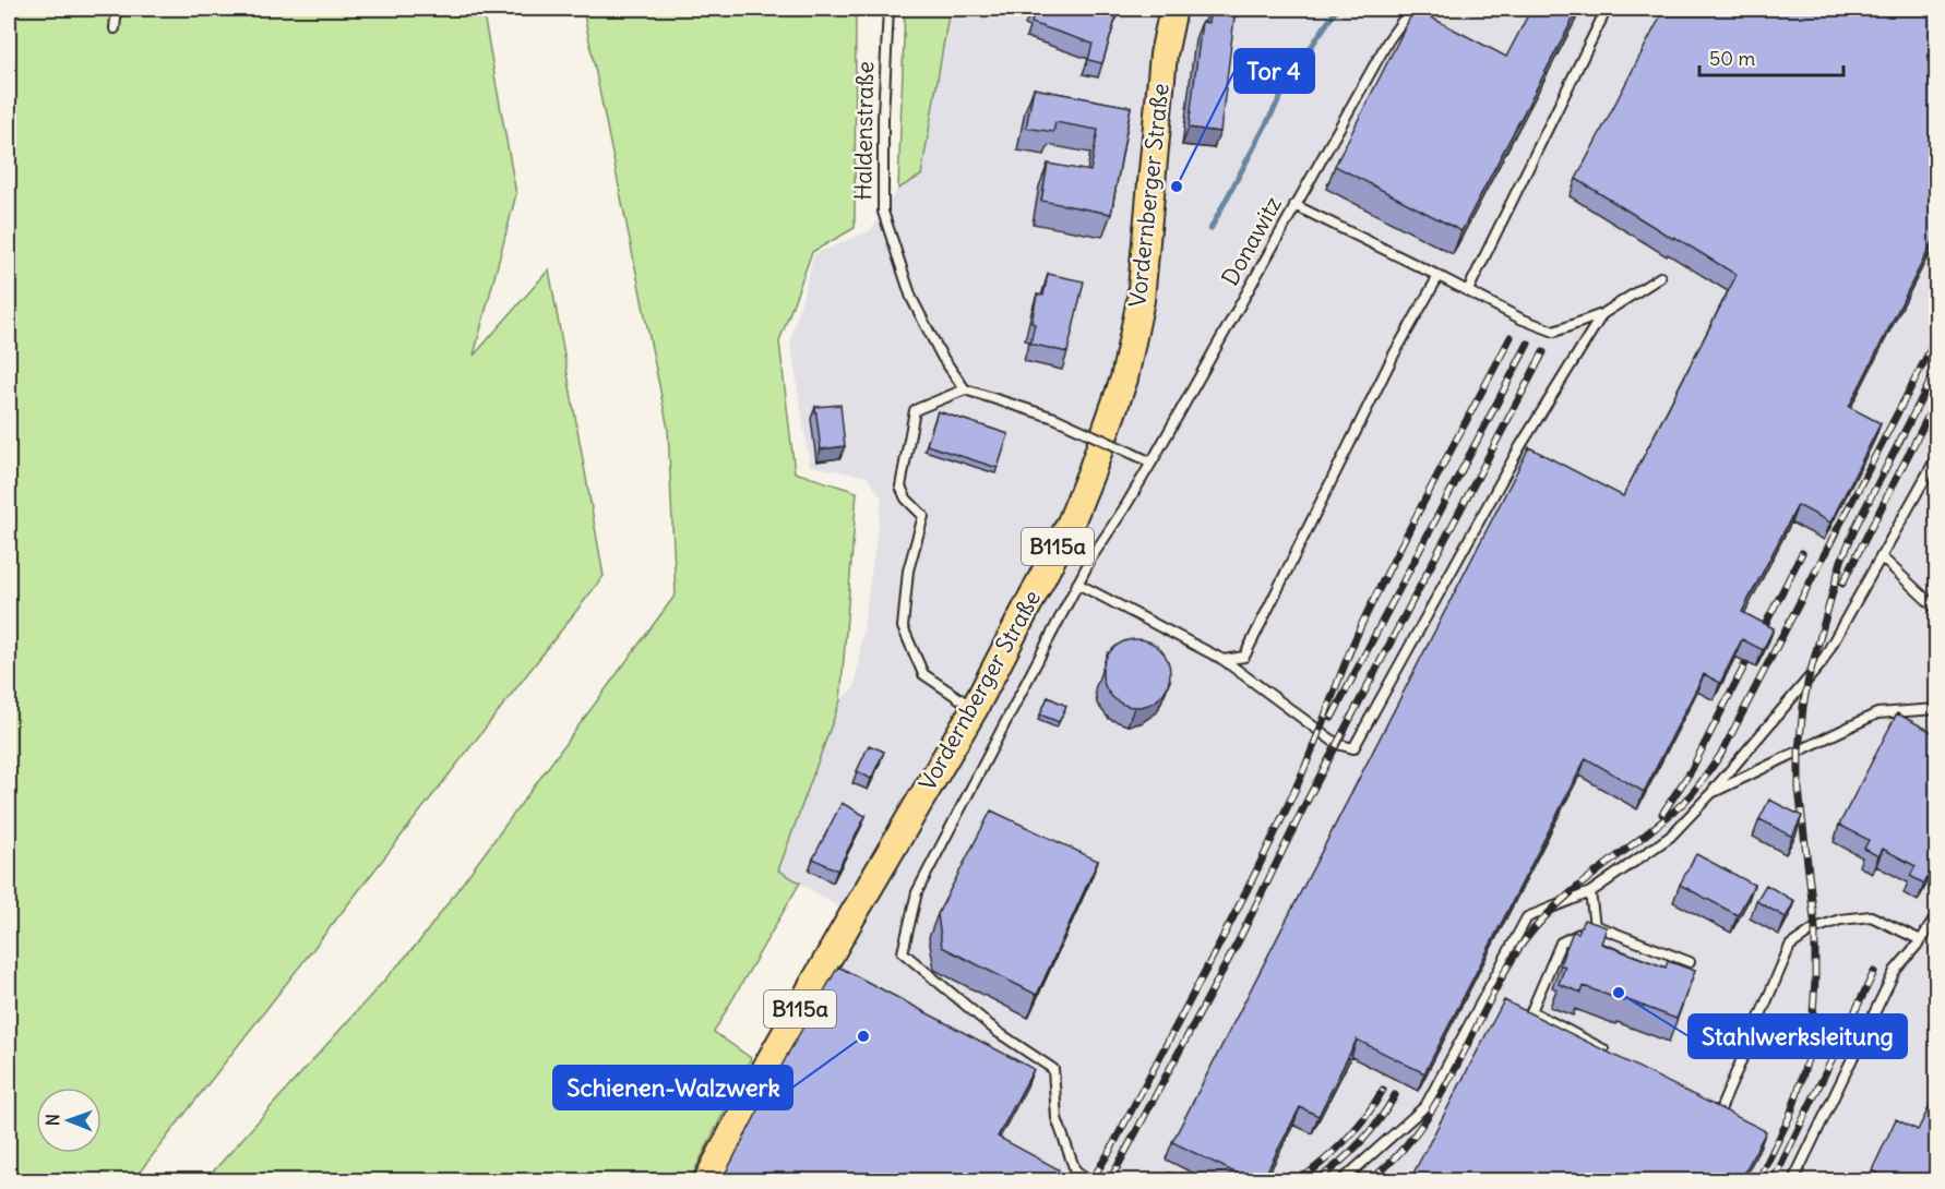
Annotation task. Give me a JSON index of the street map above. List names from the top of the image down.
{
  "streets": {
    "main road": ["Vordernberger Straße", "B115a"],
    "lane": ["Haldenstraße", "Donawitz"]
  },
  "places": ["Tor 4", "Stahlwerksleitung", "Schienen-Walzwerk"],
  "scale_bar": "50 m",
  "north": "left"
}
